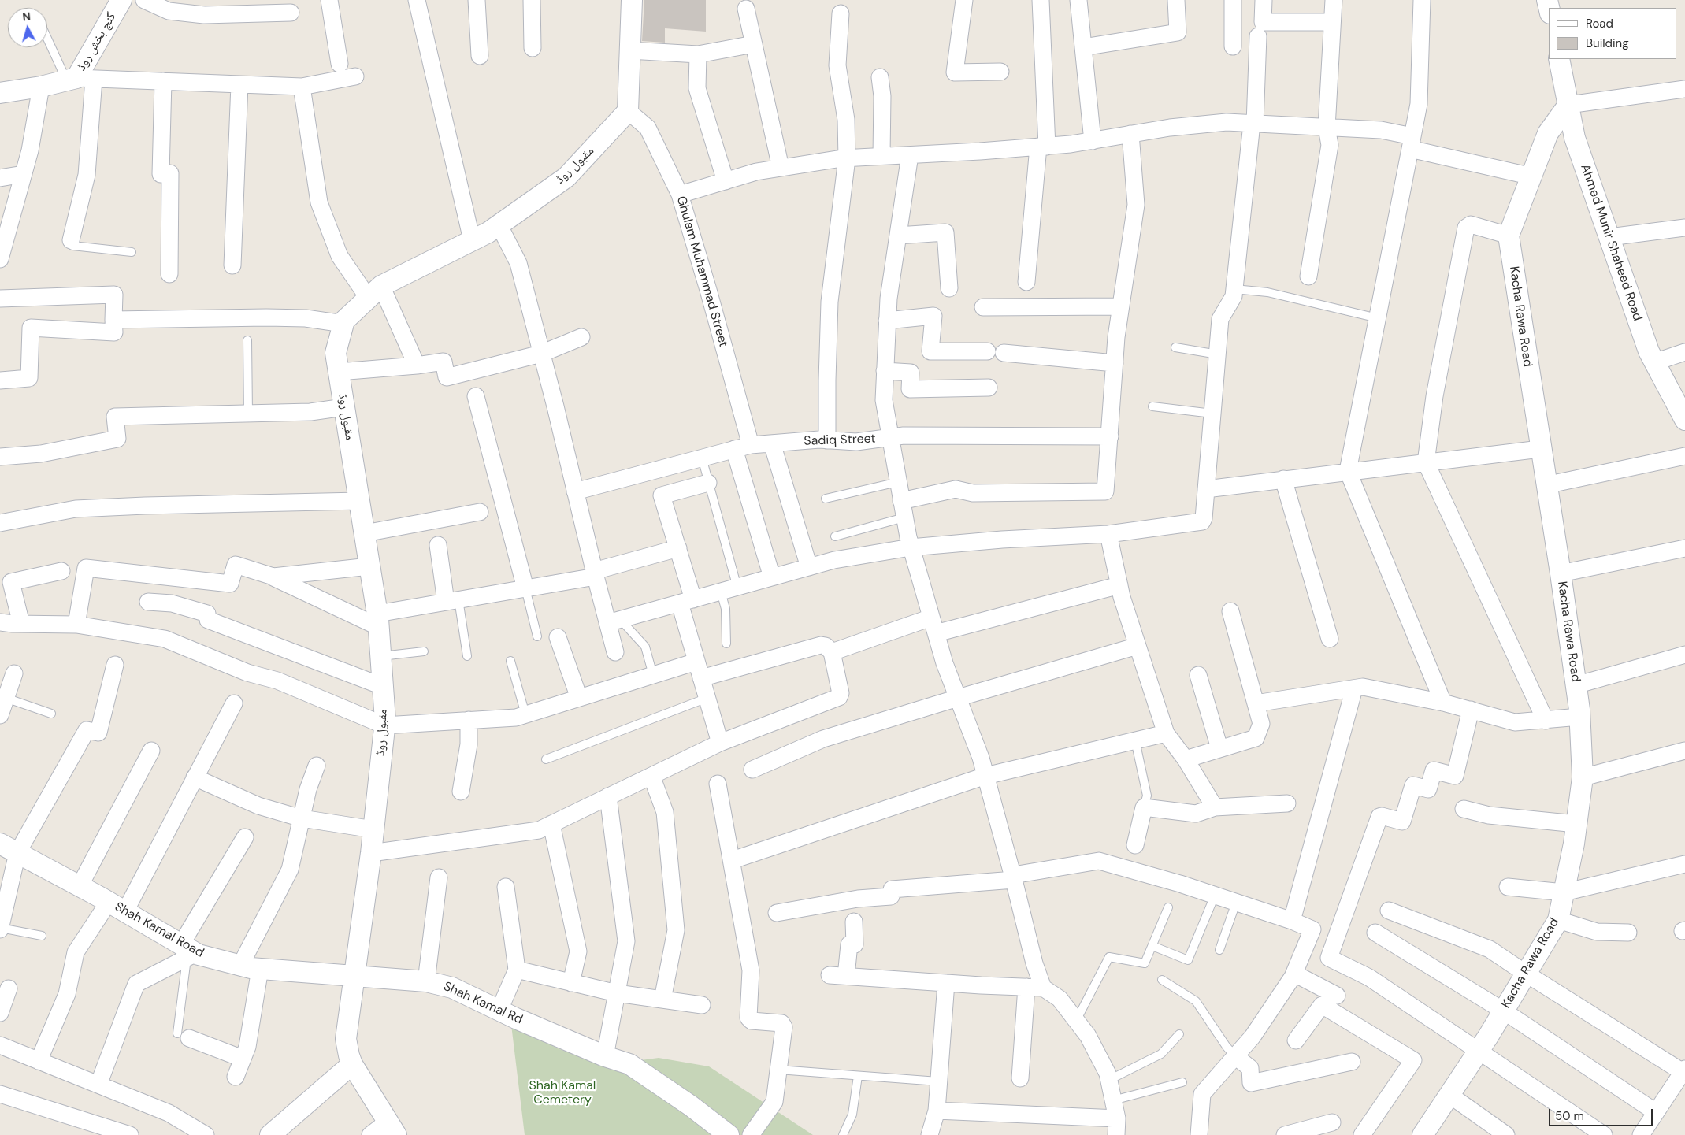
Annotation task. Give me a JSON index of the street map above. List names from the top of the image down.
{
  "streets": {
    "street": [
      "گنج بخش روڈ",
      "مقبول روڈ",
      "Ahmed Munir Shaheed Road",
      "Ghulam Muhammad Street",
      "Kacha Rawa Road",
      "Sadiq Street",
      "Shah Kamal Road",
      "Shah Kamal Rd"
    ]
  },
  "crossings": [
    ["مقبول روڈ", "Ghulam Muhammad Street"],
    ["مقبول روڈ", "Shah Kamal Road"],
    ["مقبول روڈ", "Shah Kamal Rd"],
    ["Ghulam Muhammad Street", "Sadiq Street"],
    ["Shah Kamal Road", "Shah Kamal Rd"]
  ],
  "parks": ["Shah Kamal Cemetery"],
  "legend": ["Road", "Building"],
  "scale_bar": "50 m",
  "north": "top"
}
